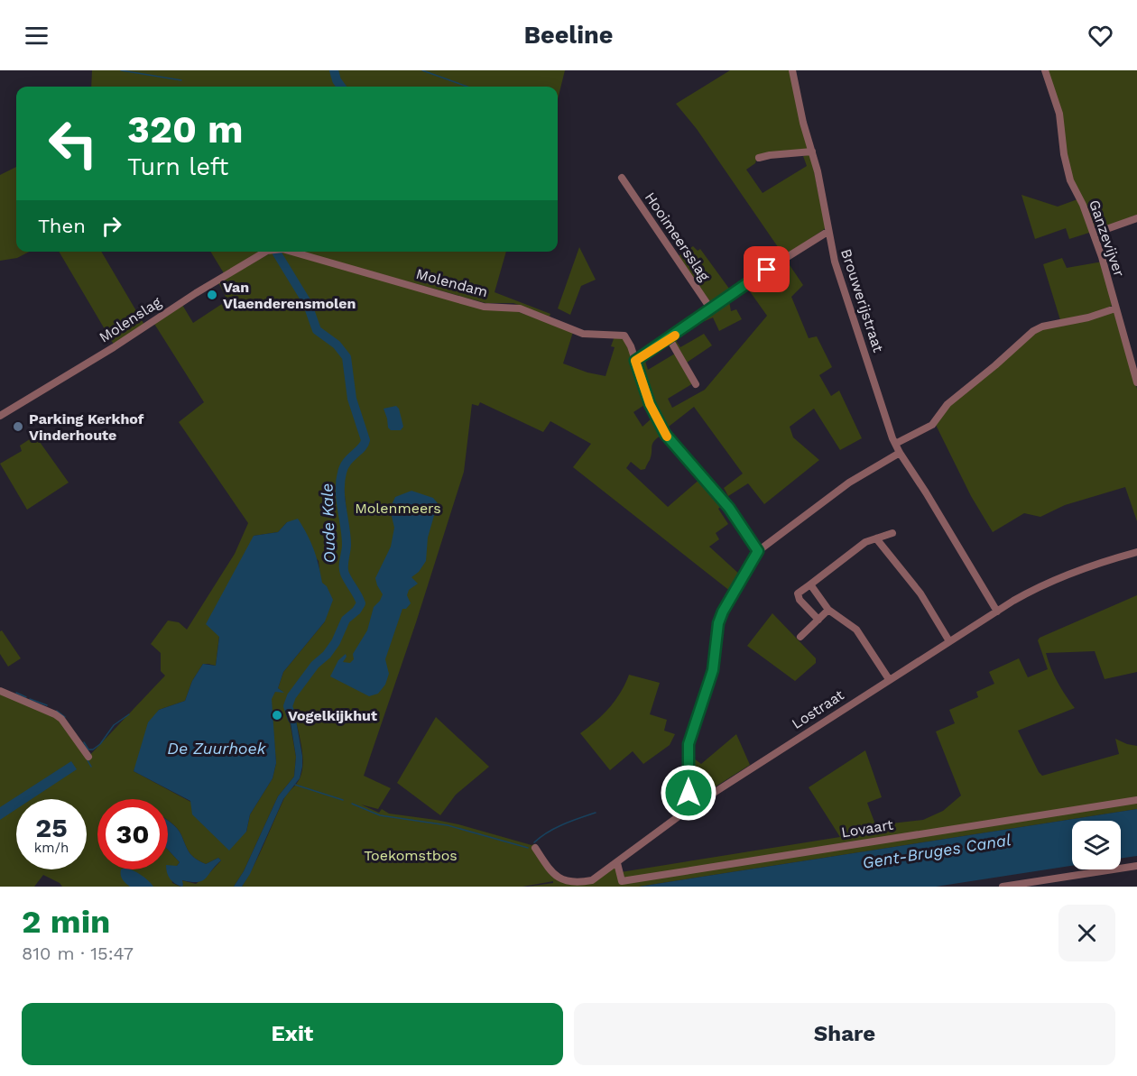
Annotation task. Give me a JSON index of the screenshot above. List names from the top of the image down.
{
  "streets": {
    "street": [
      "Hooimeersslag",
      "Ganzevijver",
      "Molendam",
      "Brouwerijstraat",
      "Molenslag",
      "Lostraat",
      "Lovaart"
    ]
  },
  "crossings": [
    ["Brouwerijstraat", "Lostraat"],
    ["Lostraat", "Lovaart"]
  ],
  "water": ["Oude Kale", "De Zuurhoek", "Gent-Bruges Canal"],
  "parks": ["Molenmeers", "Toekomstbos"],
  "places": ["Van Vlaenderensmolen", "Parking Kerkhof Vinderhoute", "Vogelkijkhut"],
  "page": {
    "header": "Beeline",
    "turn": ["320 m", "Turn left"],
    "then": "Then",
    "speed": "25 km/h",
    "limit": "30",
    "heading": ["2 min", "810 m · 15:47"],
    "buttons": ["Exit", "Share"]
  }
}
